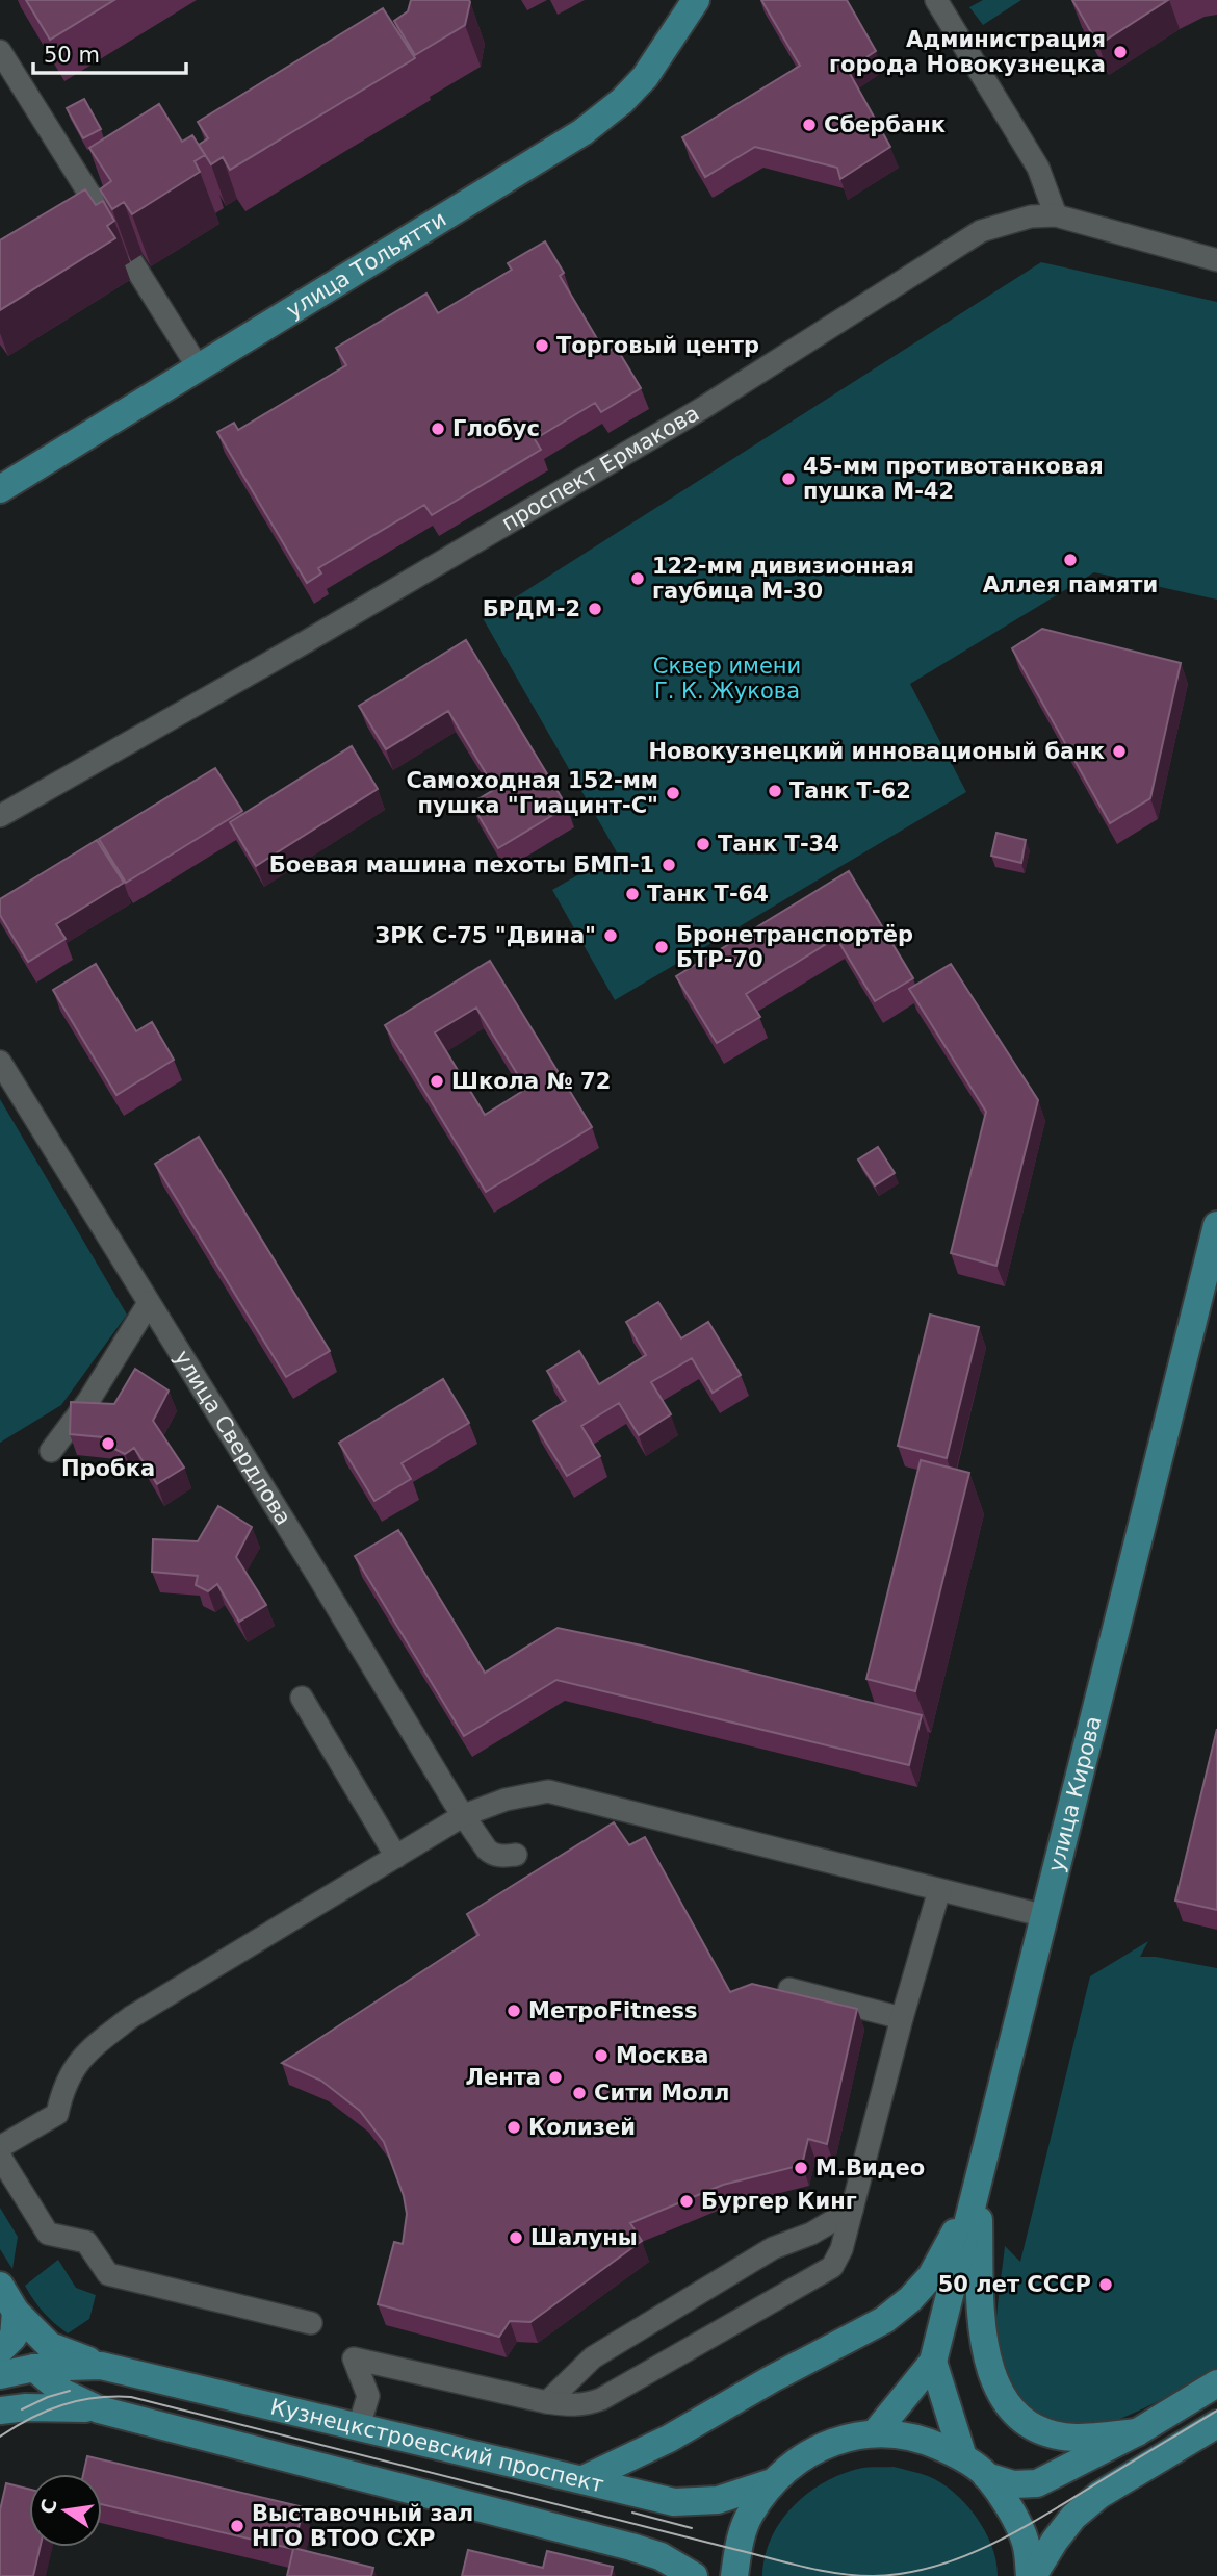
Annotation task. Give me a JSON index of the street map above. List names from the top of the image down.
{
  "streets": {
    "main road": ["улица Тольятти", "улица Кирова", "Кузнецкстроевский проспект"],
    "street": ["проспект Ермакова", "улица Свердлова"]
  },
  "parks": ["Сквер имени Г. К. Жукова"],
  "places": [
    "Администрация города Новокузнецка",
    "Сбербанк",
    "Торговый центр",
    "Глобус",
    "45-мм противотанковая пушка М-42",
    "Аллея памяти",
    "122-мм дивизионная гаубица М-30",
    "БРДМ-2",
    "Новокузнецкий инновационый банк",
    "Танк Т-62",
    "Самоходная 152-мм пушка \"Гиацинт-С\"",
    "Танк Т-34",
    "Боевая машина пехоты БМП-1",
    "Танк Т-64",
    "ЗРК С-75 \"Двина\"",
    "Бронетранспортёр БТР-70",
    "Школа № 72",
    "Пробка",
    "МетроFitness",
    "Москва",
    "Лента",
    "Сити Молл",
    "Колизей",
    "М.Видео",
    "Бургер Кинг",
    "Шалуны",
    "50 лет СССР",
    "Выставочный зал НГО ВТОО СХР"
  ],
  "scale_bar": "50 m",
  "north": "left"
}
